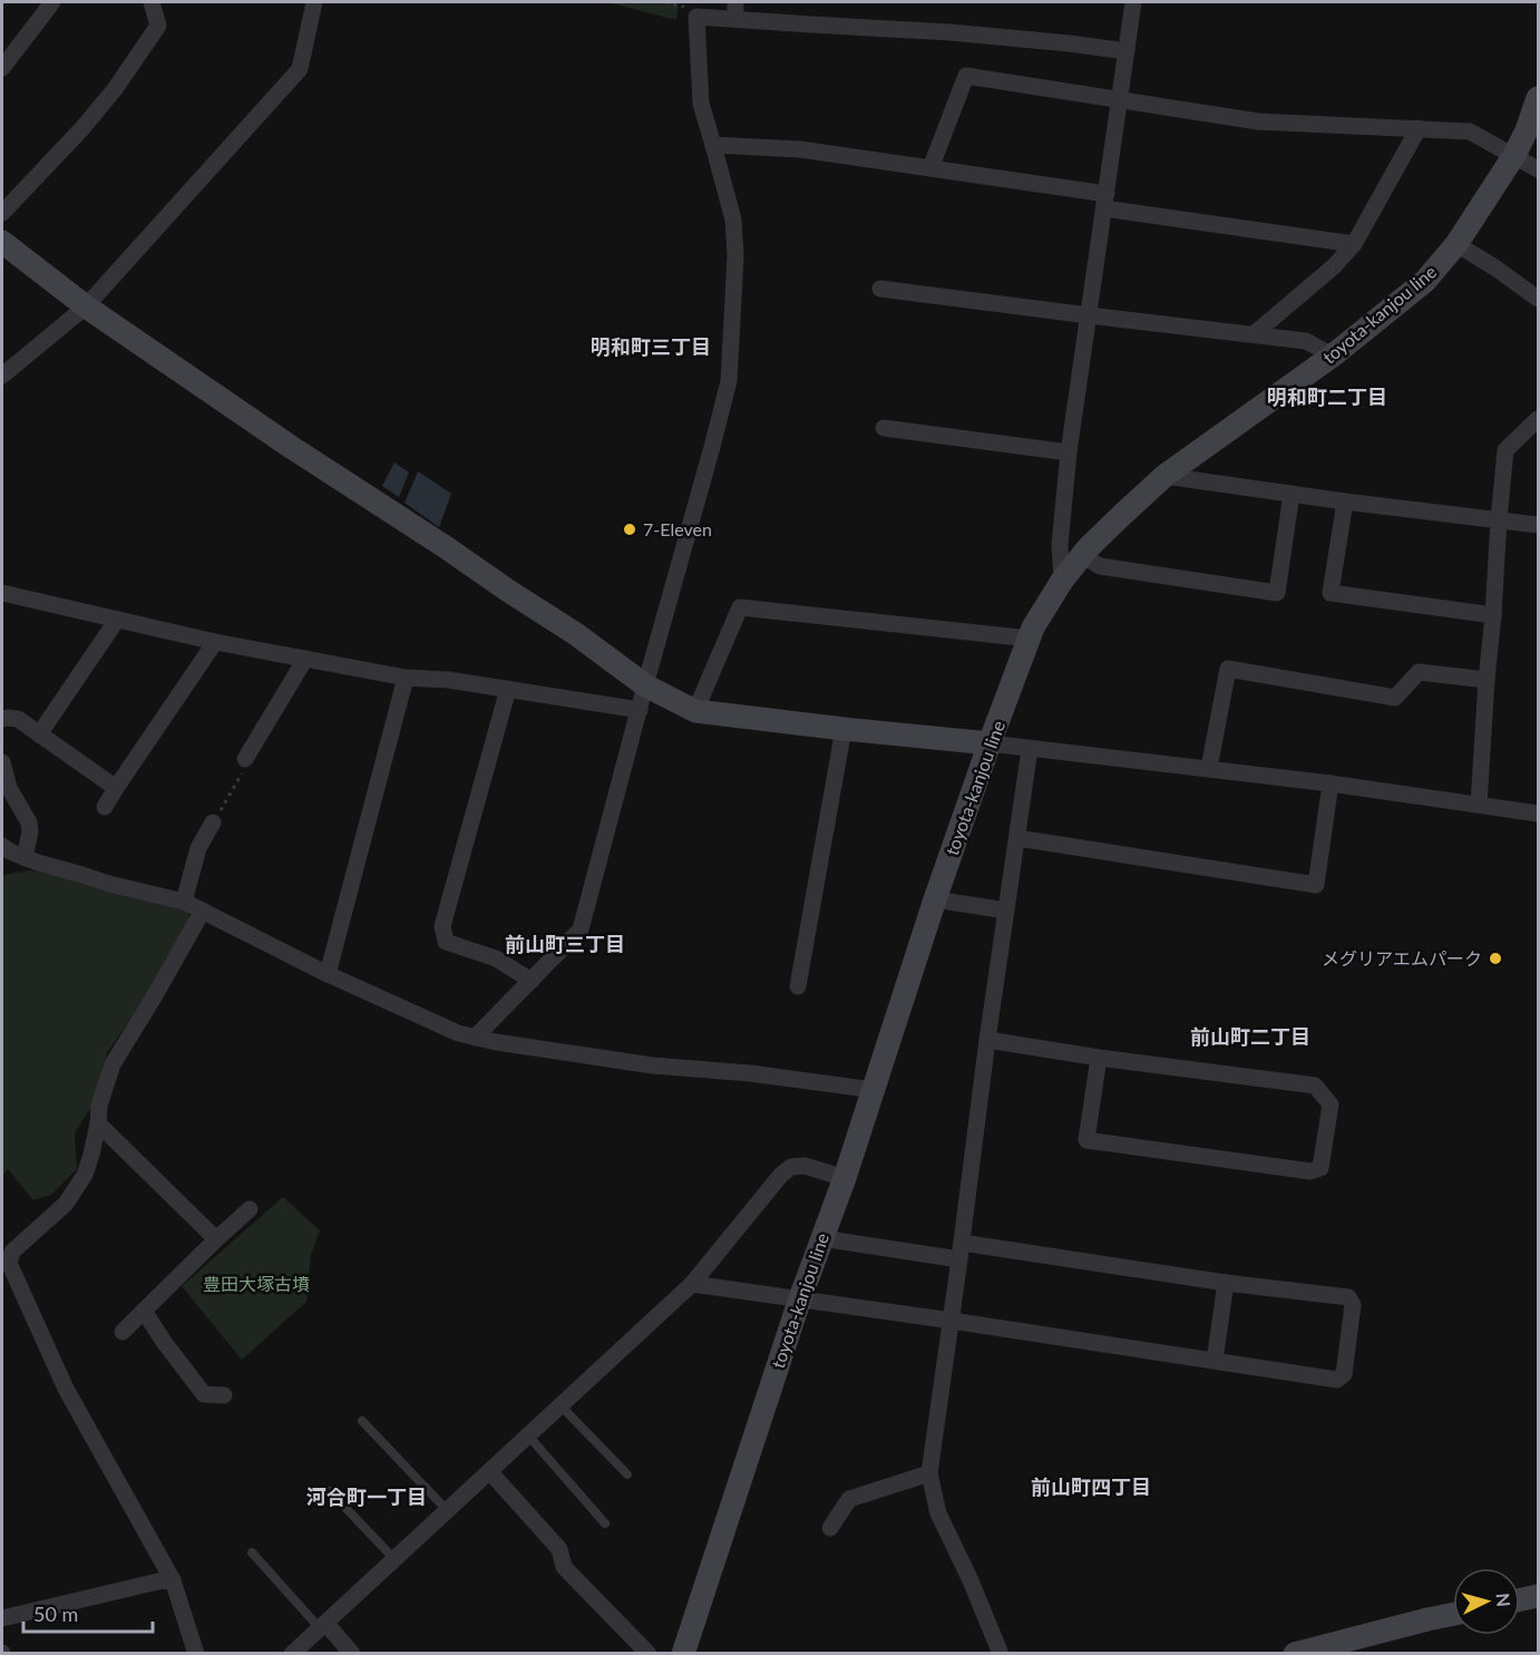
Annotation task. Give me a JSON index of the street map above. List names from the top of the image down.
{
  "streets": {
    "main road": ["toyota-kanjou line"]
  },
  "districts": [
    "明和町三丁目",
    "明和町二丁目",
    "前山町三丁目",
    "前山町二丁目",
    "前山町四丁目",
    "河合町一丁目"
  ],
  "parks": ["豊田大塚古墳"],
  "places": ["7-Eleven", "メグリアエムパーク"],
  "scale_bar": "50 m",
  "north": "right"
}
